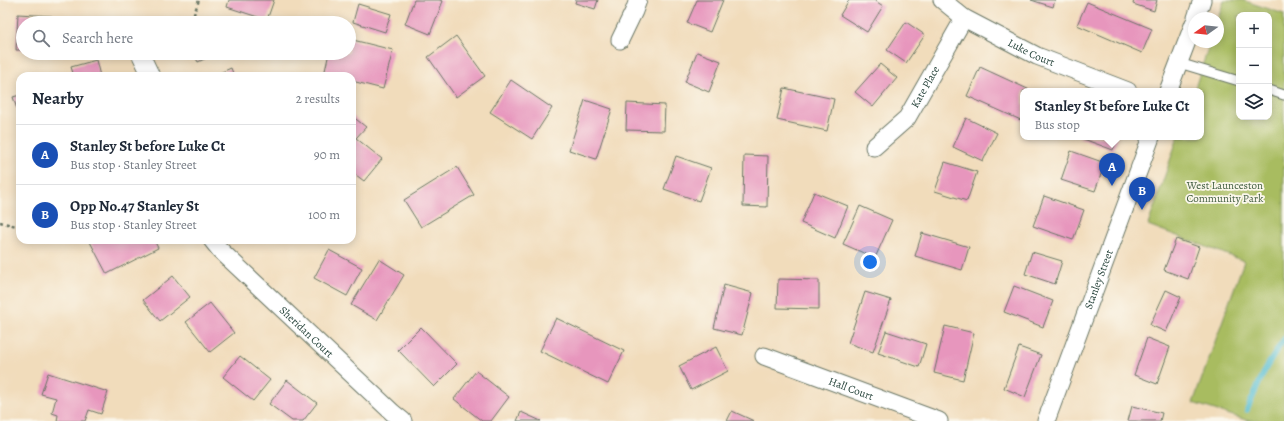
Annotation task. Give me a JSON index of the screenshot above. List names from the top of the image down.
{
  "streets": {
    "street": [
      "Luke Court",
      "Kate Place",
      "Stanley Street",
      "Sheridan Court",
      "Hall Court"
    ]
  },
  "crossings": [
    ["Luke Court", "Kate Place"]
  ],
  "parks": ["West Launceston Community Park"],
  "north": "left",
  "page": {
    "map_buttons": ["+", "−"],
    "search": "Search here",
    "heading": ["Nearby", "2 results"],
    "popup": ["Stanley St before Luke Ct", "Bus stop"],
    "list": [
      {
        "mark": "A",
        "name": "Stanley St before Luke Ct",
        "note": "Bus stop · Stanley Street",
        "value": "90 m"
      },
      {
        "mark": "B",
        "name": "Opp No.47 Stanley St",
        "note": "Bus stop · Stanley Street",
        "value": "100 m"
      }
    ],
    "pins": ["A", "B"]
  }
}
